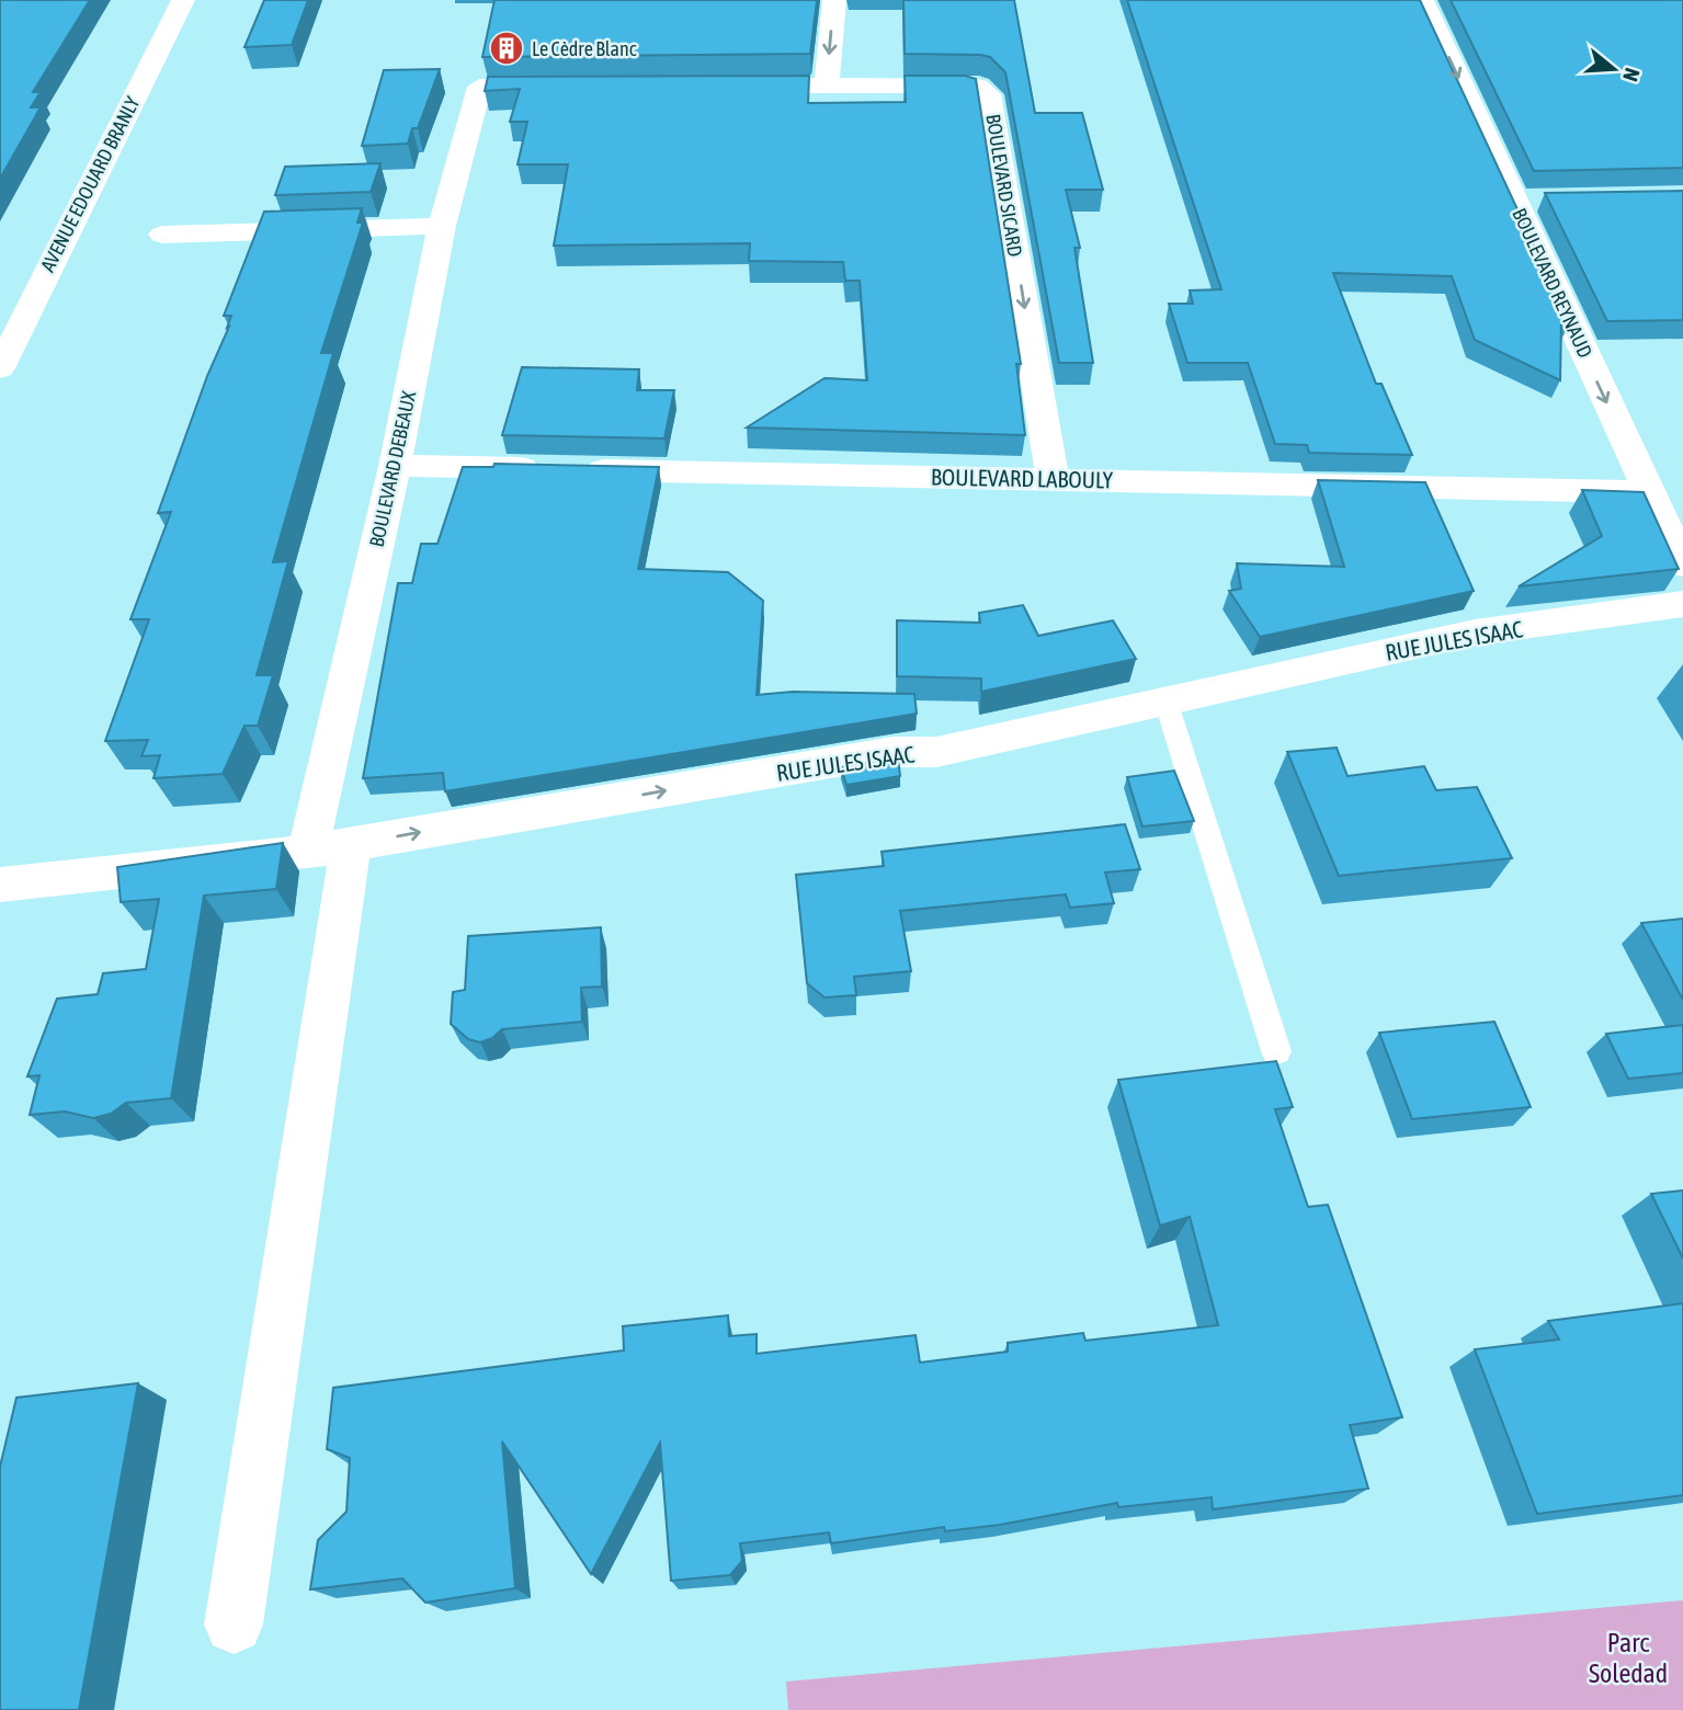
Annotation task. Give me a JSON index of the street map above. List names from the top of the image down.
{
  "streets": {
    "street": [
      "AVENUE EDOUARD BRANLY",
      "BOULEVARD SICARD",
      "BOULEVARD REYNAUD",
      "BOULEVARD DEBEAUX",
      "BOULEVARD LABOULY",
      "RUE JULES ISAAC"
    ]
  },
  "crossings": [
    ["BOULEVARD SICARD", "BOULEVARD LABOULY"],
    ["BOULEVARD REYNAUD", "BOULEVARD LABOULY"],
    ["BOULEVARD DEBEAUX", "BOULEVARD LABOULY"],
    ["BOULEVARD DEBEAUX", "RUE JULES ISAAC"]
  ],
  "one_way": ["BOULEVARD SICARD", "BOULEVARD REYNAUD", "RUE JULES ISAAC"],
  "parks": ["Parc Soledad"],
  "places": {
    "building": ["Le Cèdre Blanc"]
  },
  "north": "right"
}
